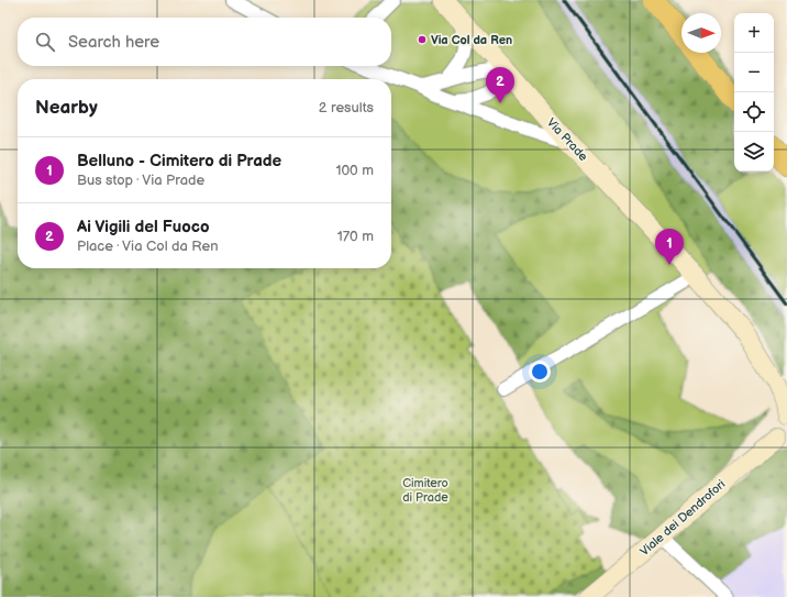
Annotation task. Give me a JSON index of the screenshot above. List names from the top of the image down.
{
  "streets": {
    "main road": ["Via Prade", "Viale dei Dendrofori"]
  },
  "parks": ["Cimitero di Prade"],
  "places": ["Via Col da Ren"],
  "north": "right",
  "page": {
    "map_buttons": ["+", "−"],
    "search": "Search here",
    "pins": ["2", "1"],
    "heading": ["Nearby", "2 results"],
    "list": [
      {
        "mark": "1",
        "name": "Belluno - Cimitero di Prade",
        "note": "Bus stop · Via Prade",
        "value": "100 m"
      },
      {
        "mark": "2",
        "name": "Ai Vigili del Fuoco",
        "note": "Place · Via Col da Ren",
        "value": "170 m"
      }
    ]
  }
}
